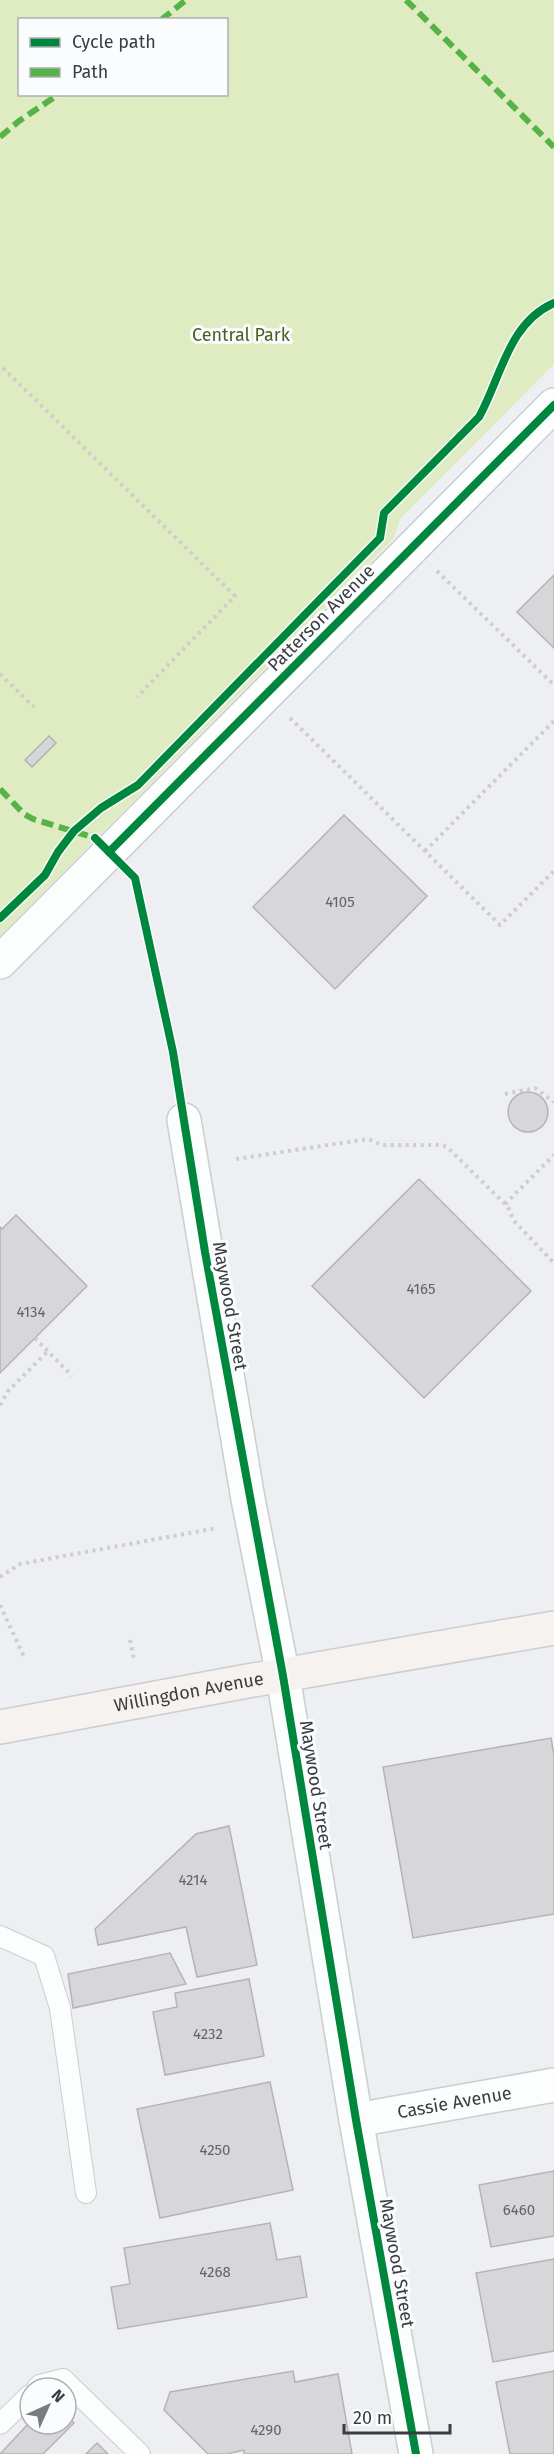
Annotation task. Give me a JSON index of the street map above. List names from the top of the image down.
{
  "streets": {
    "main road": ["Willingdon Avenue"],
    "street": ["Patterson Avenue", "Maywood Street", "Cassie Avenue"]
  },
  "crossings": [
    ["Maywood Street", "Willingdon Avenue"],
    ["Maywood Street", "Cassie Avenue"]
  ],
  "parks": ["Central Park"],
  "house_numbers": [
    "4105",
    "4165",
    "4134",
    "4214",
    "4232",
    "4250",
    "6460",
    "4268",
    "4290"
  ],
  "legend": ["Cycle path", "Path"],
  "scale_bar": "20 m",
  "north": "top right"
}
